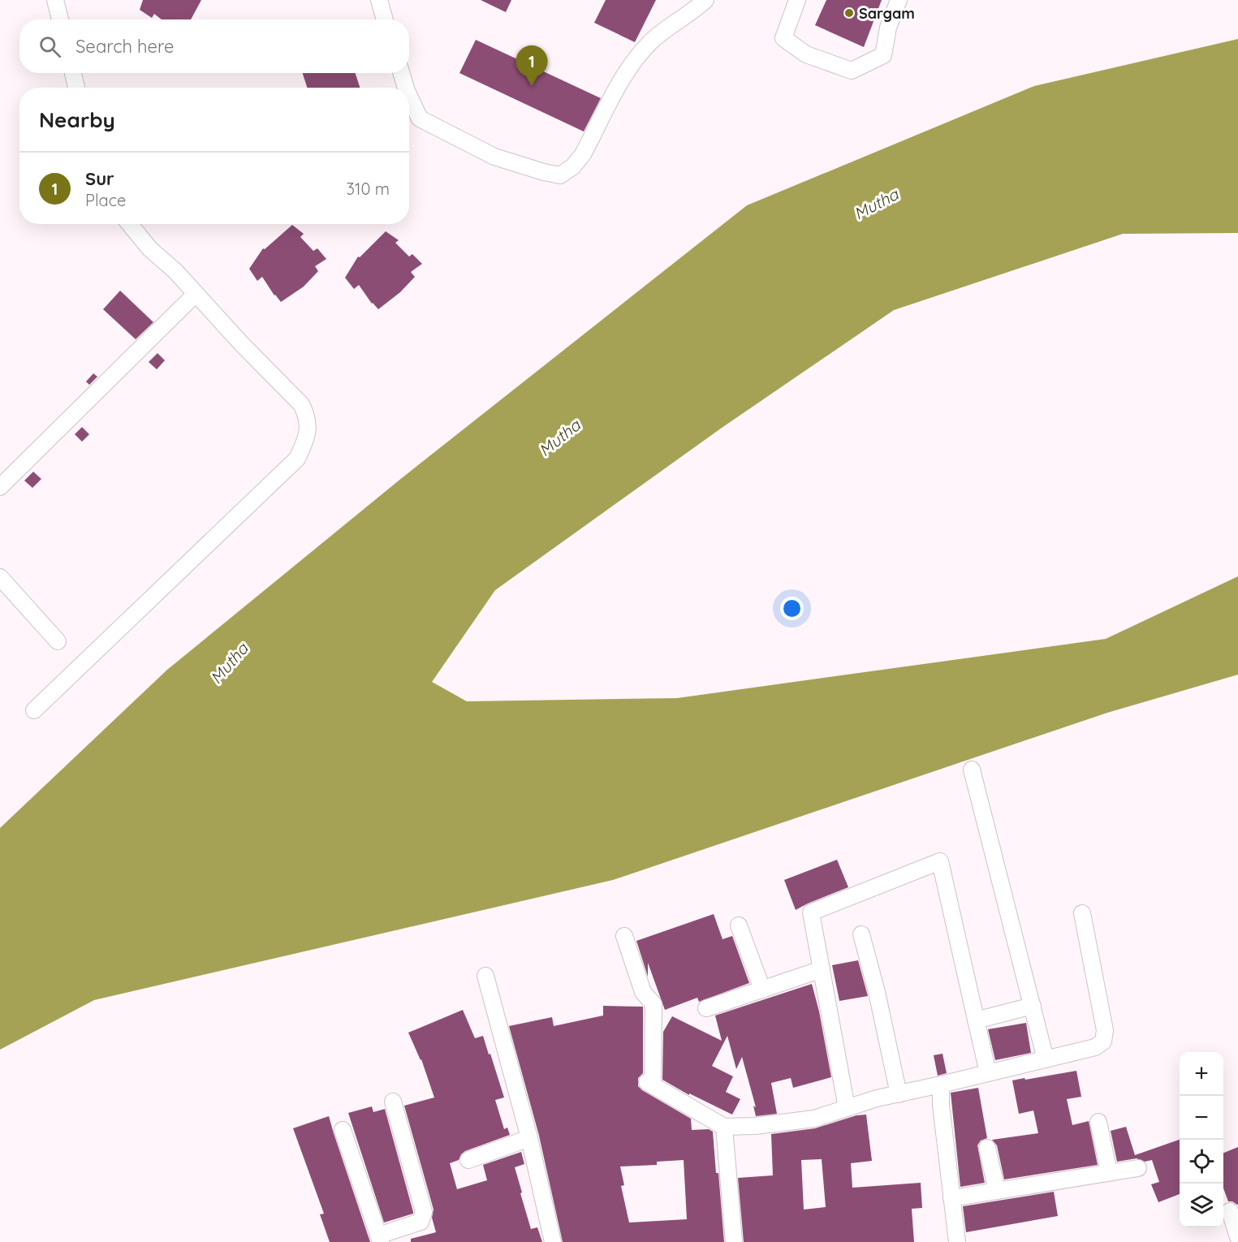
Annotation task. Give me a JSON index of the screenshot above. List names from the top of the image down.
{
  "water": ["Mutha"],
  "places": ["Sargam"],
  "page": {
    "search": "Search here",
    "pins": "1",
    "heading": "Nearby",
    "list": [
      {
        "mark": "1",
        "name": "Sur",
        "note": "Place",
        "value": "310 m"
      }
    ],
    "map_buttons": ["+", "−"]
  }
}
